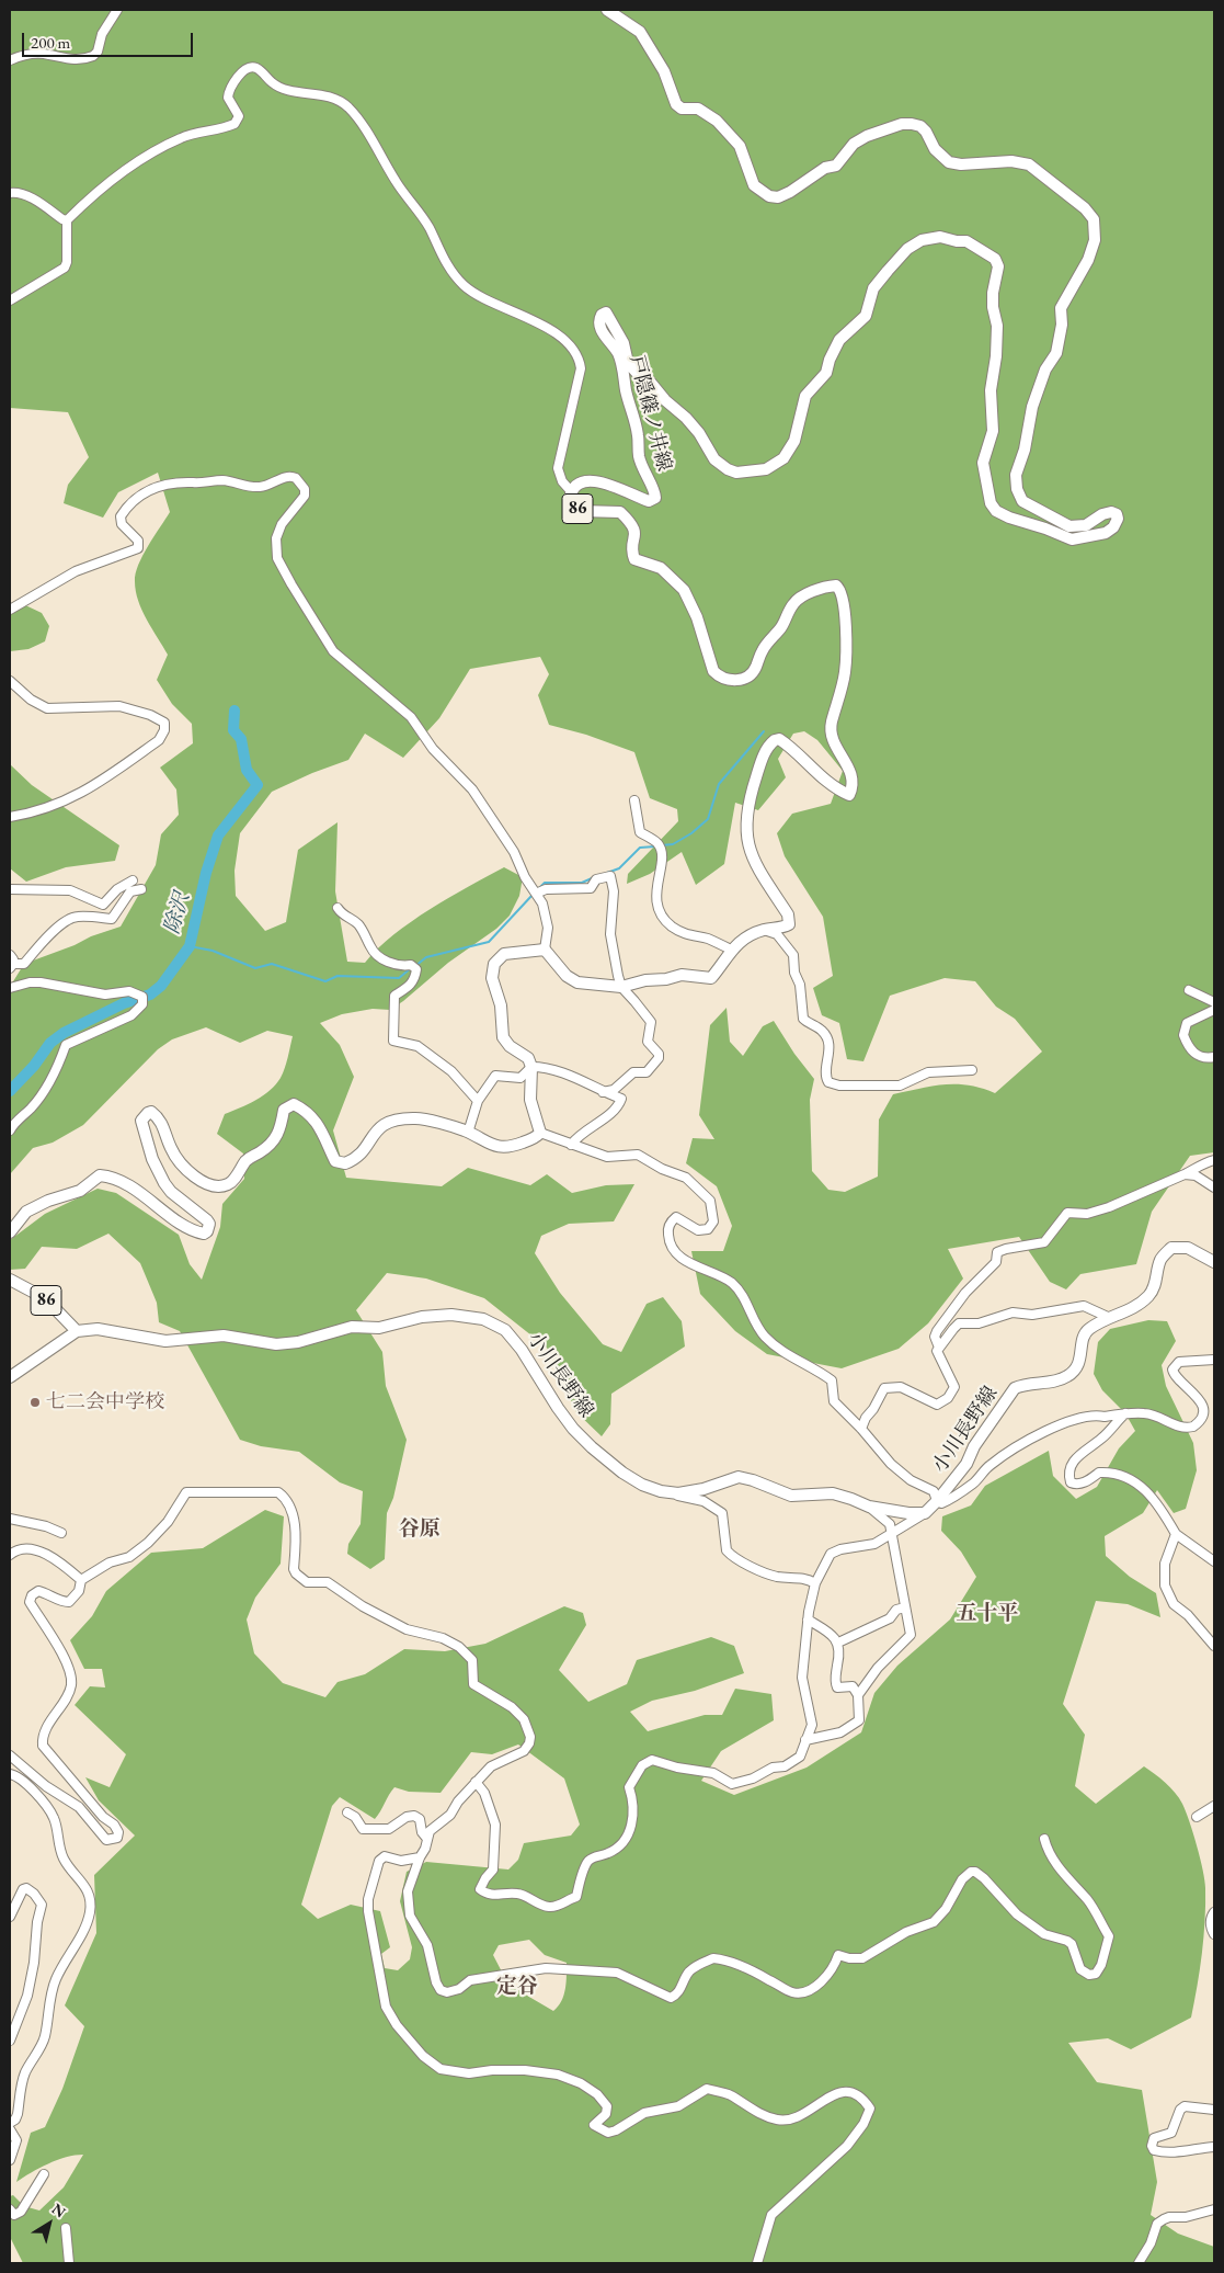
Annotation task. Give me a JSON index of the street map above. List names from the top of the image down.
{
  "streets": {
    "main road": ["戸隠篠ノ井線", "86", "小川長野線"]
  },
  "crossings": [
    ["戸隠篠ノ井線", "86"],
    ["86", "小川長野線"]
  ],
  "districts": ["谷原", "五十平", "定谷"],
  "water": ["除沢"],
  "places": ["七二会中学校"],
  "scale_bar": "200 m",
  "north": "top right"
}
